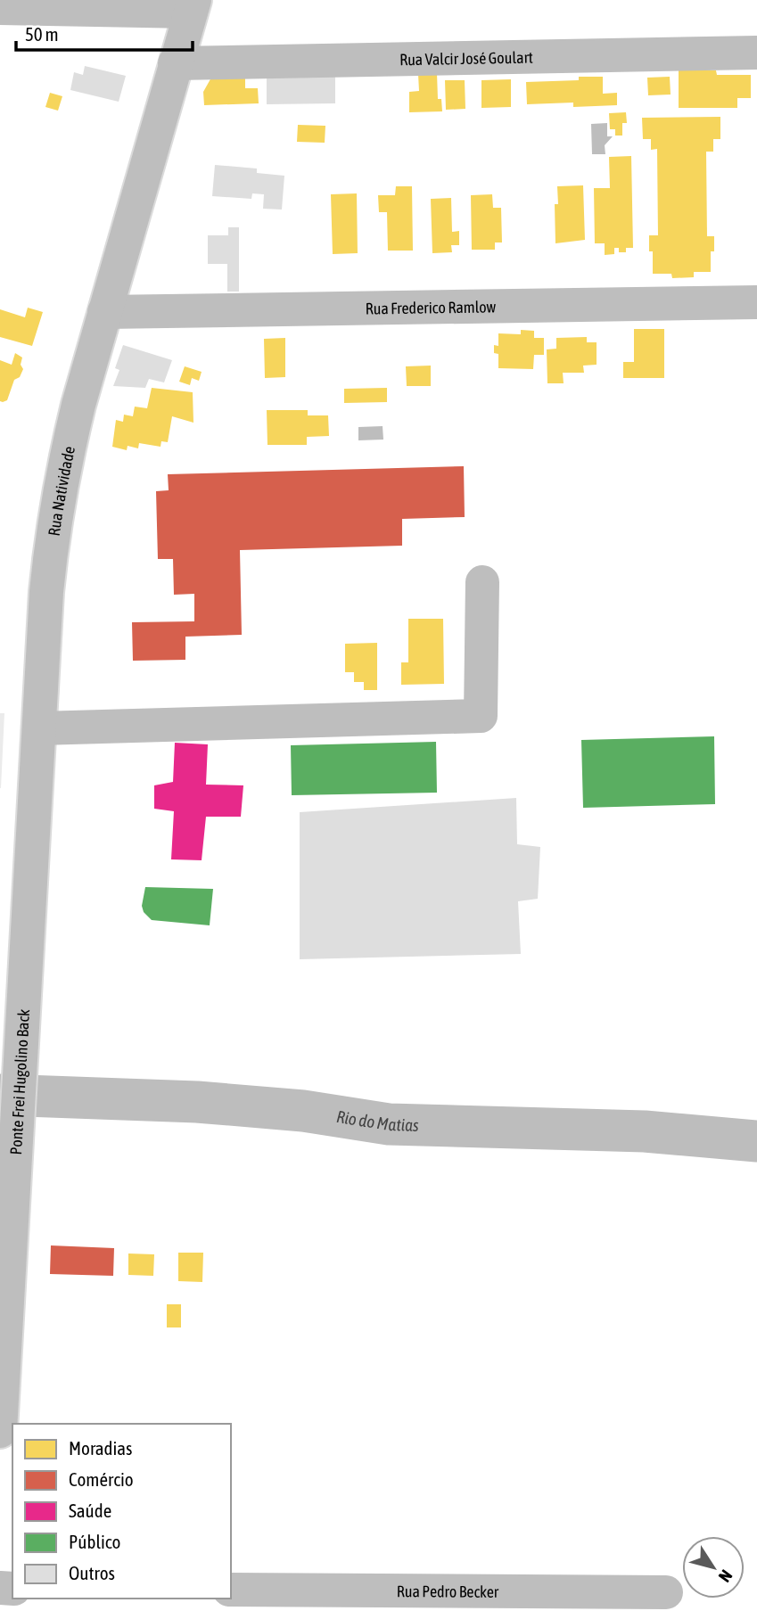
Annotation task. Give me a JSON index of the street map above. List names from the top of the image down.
{
  "streets": {
    "street": [
      "Rua Valcir José Goulart",
      "Rua Frederico Ramlow",
      "Rua Natividade",
      "Ponte Frei Hugolino Back",
      "Rua Pedro Becker"
    ]
  },
  "crossings": [
    ["Rua Valcir José Goulart", "Rua Natividade"],
    ["Rua Frederico Ramlow", "Rua Natividade"],
    ["Rua Natividade", "Ponte Frei Hugolino Back"]
  ],
  "water": ["Rio do Matias"],
  "legend": [
    "Moradias",
    "Comércio",
    "Saúde",
    "Público",
    "Outros"
  ],
  "scale_bar": "50 m",
  "north": "bottom right"
}
